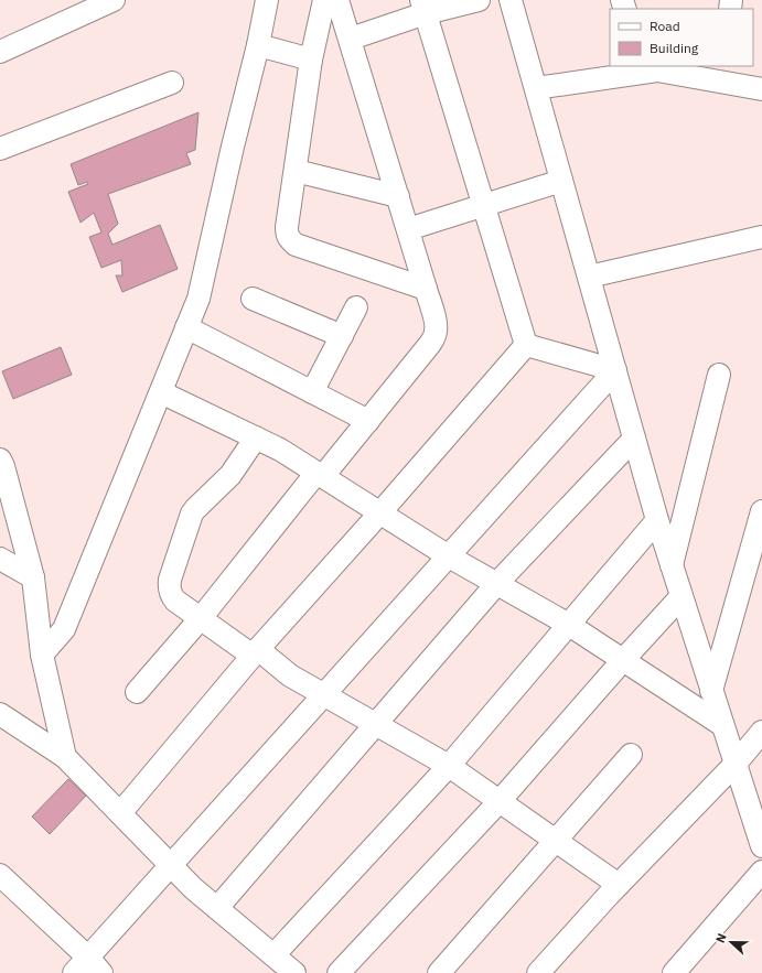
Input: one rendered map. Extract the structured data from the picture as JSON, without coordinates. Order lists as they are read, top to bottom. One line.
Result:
{"legend":["Road","Building"],"north":"left"}
